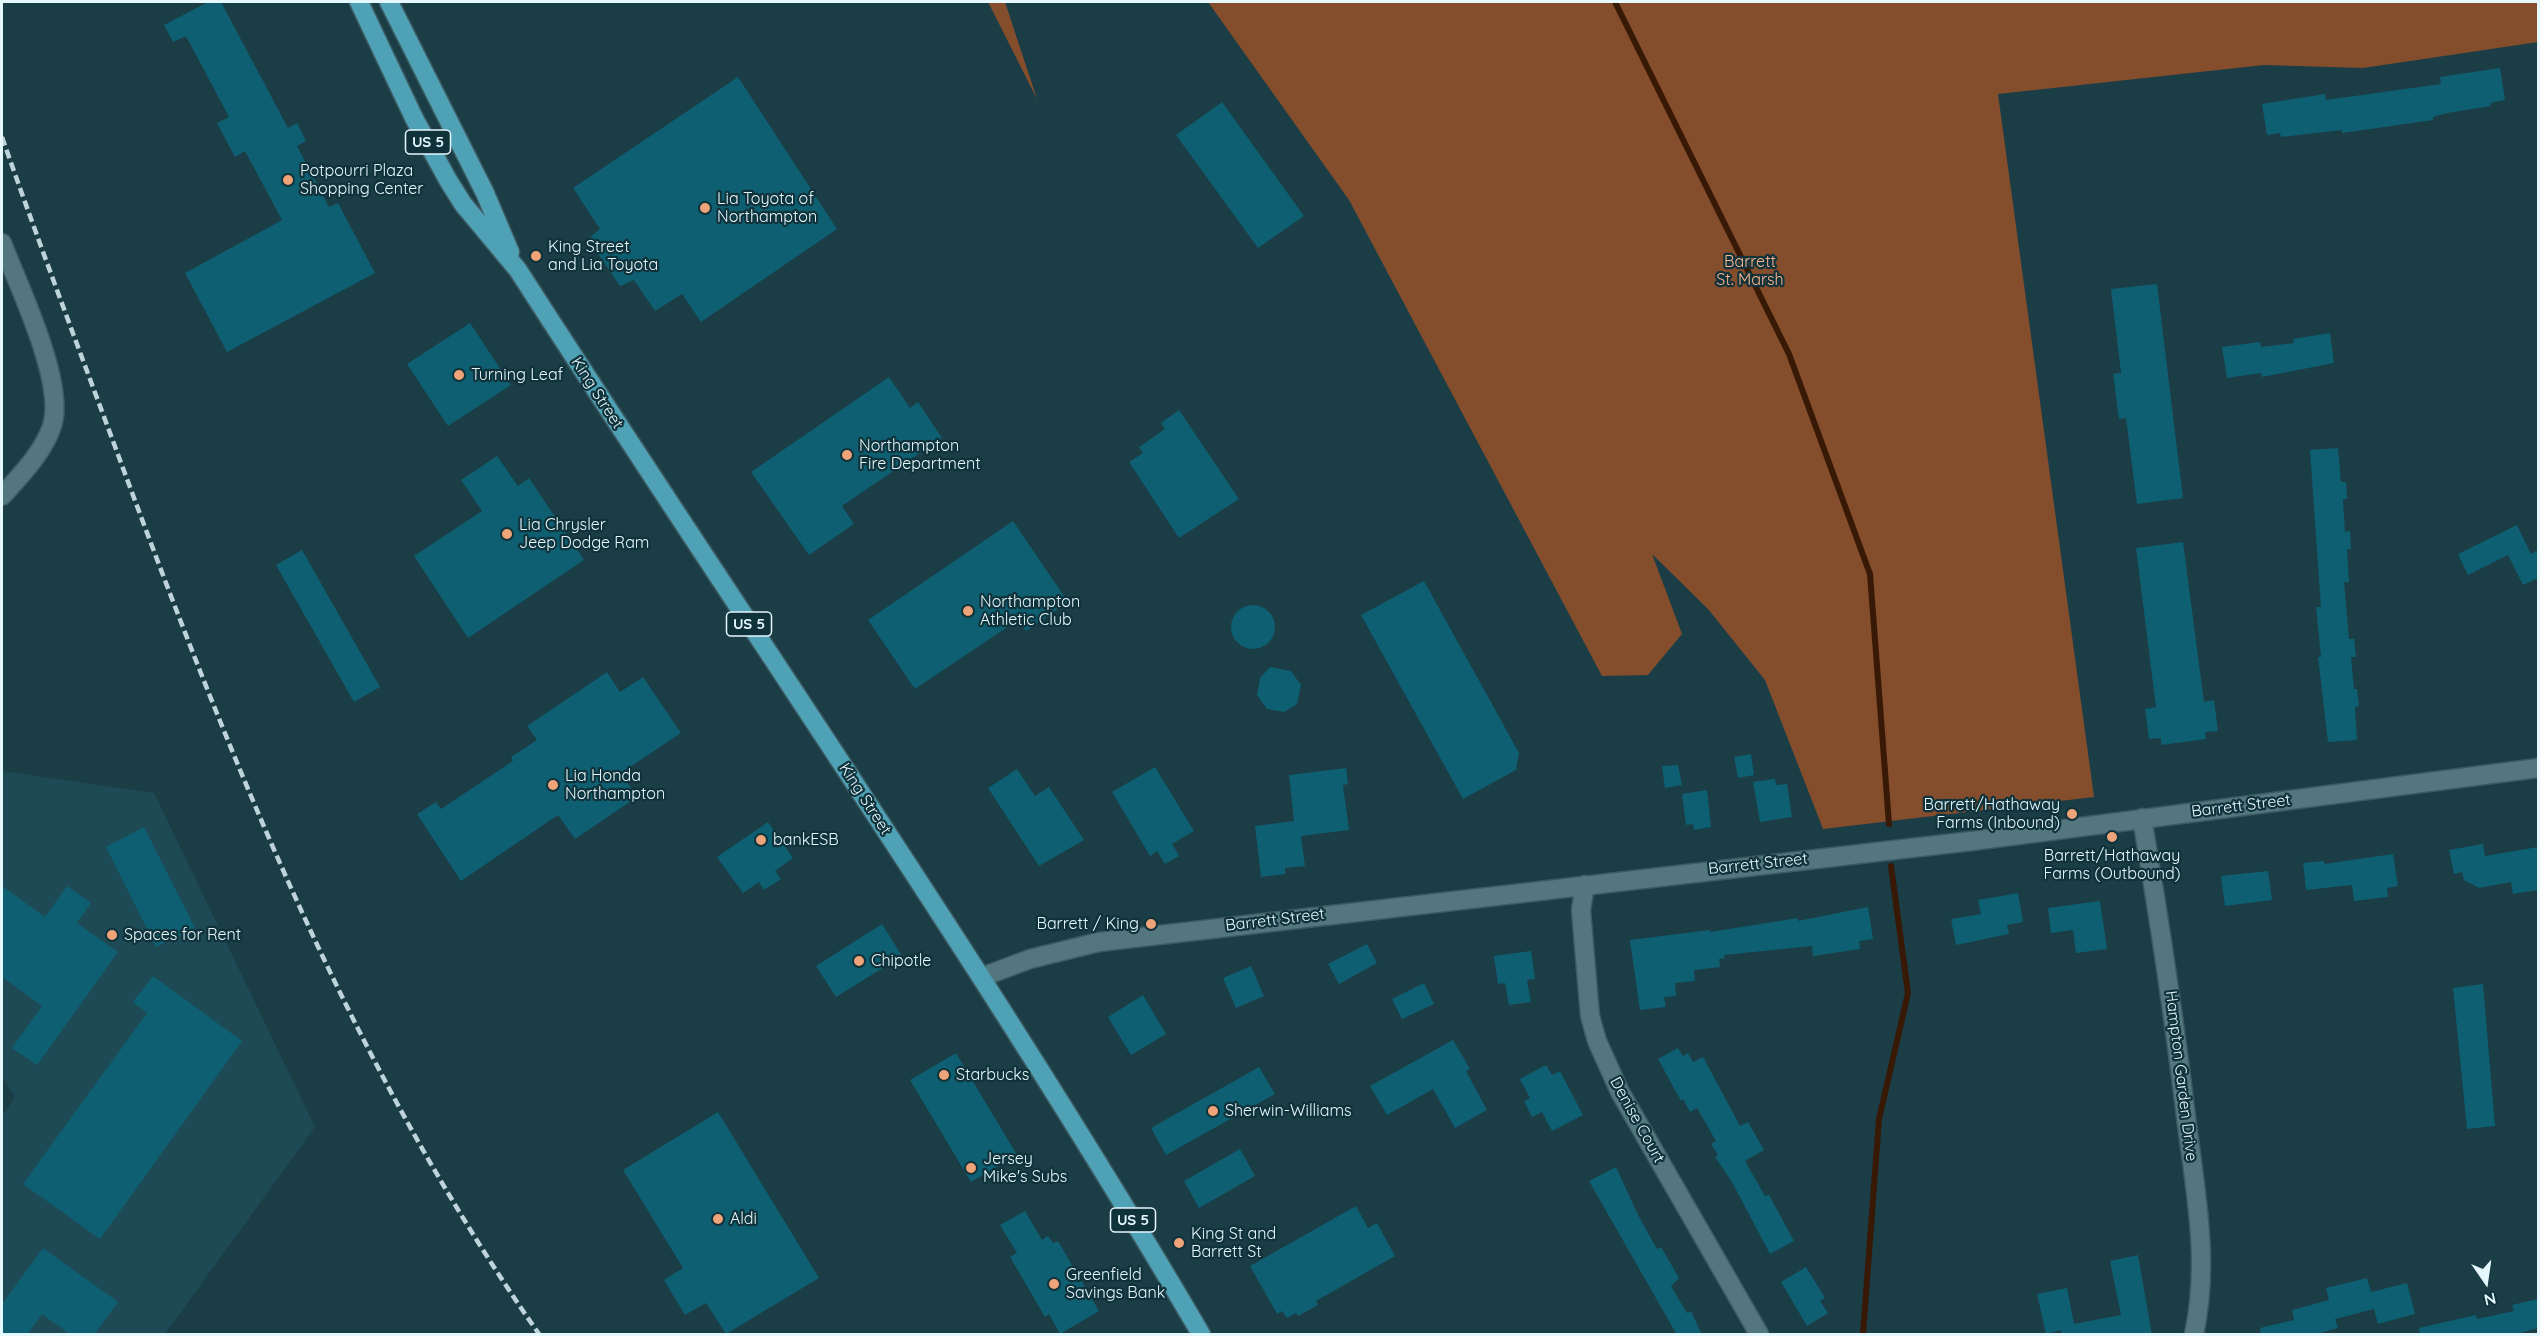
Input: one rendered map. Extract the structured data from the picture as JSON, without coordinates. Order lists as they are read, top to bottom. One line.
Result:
{"streets":{"main road":["US 5","King Street"],"street":["Barrett Street","Hampton Garden Drive","Denise Court"]},"crossings":[["King Street","Barrett Street"],["Barrett Street","Hampton Garden Drive"],["Barrett Street","Denise Court"]],"parks":["Barrett St. Marsh"],"places":["Potpourri Plaza Shopping Center","Lia Toyota of Northampton","King Street and Lia Toyota","Turning Leaf","Northampton Fire Department","Lia Chrysler Jeep Dodge Ram","Northampton Athletic Club","Lia Honda Northampton","Barrett/Hathaway Farms (Inbound)","Barrett/Hathaway Farms (Outbound)","bankESB","Barrett / King","Spaces for Rent","Chipotle","Starbucks","Sherwin-Williams","Jersey Mike's Subs","Aldi","King St and Barrett St","Greenfield Savings Bank"],"north":"bottom"}
